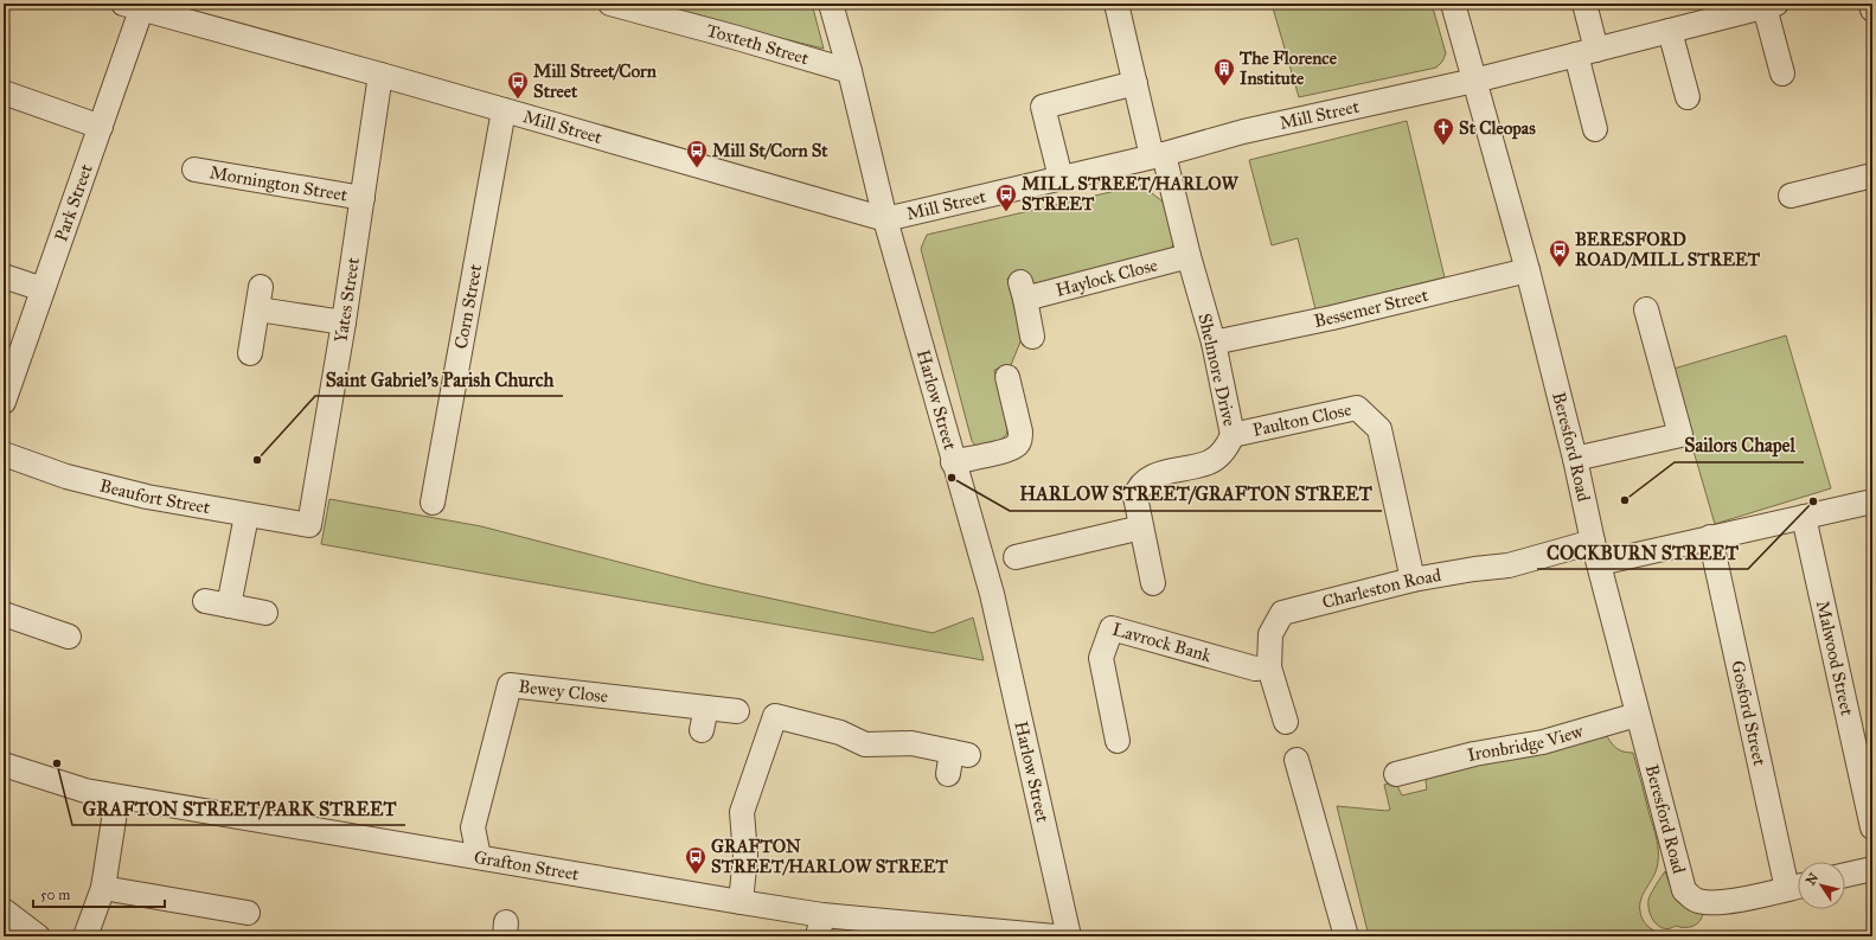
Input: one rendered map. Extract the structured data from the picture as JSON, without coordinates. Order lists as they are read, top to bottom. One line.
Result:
{"streets":{"street":["Toxteth Street","Mill Street","Mornington Street","Park Street","Haylock Close","Yates Street","Corn Street","Bessemer Street","Shelmore Drive","Harlow Street","Paulton Close","Beresford Road","Beaufort Street","Charleston Road","Lavrock Bank","Malwood Street","Bewey Close","Gosford Street","Ironbridge View","Grafton Street"]},"crossings":[["Toxteth Street","Harlow Street"],["Mill Street","Park Street"],["Mill Street","Yates Street"],["Mill Street","Corn Street"],["Mill Street","Shelmore Drive"],["Mill Street","Harlow Street"],["Mill Street","Beresford Road"],["Mornington Street","Yates Street"],["Haylock Close","Shelmore Drive"],["Yates Street","Beaufort Street"],["Bessemer Street","Shelmore Drive"],["Bessemer Street","Beresford Road"],["Shelmore Drive","Paulton Close"],["Paulton Close","Charleston Road"],["Beresford Road","Charleston Road"],["Beresford Road","Gosford Street"],["Beresford Road","Ironbridge View"],["Charleston Road","Lavrock Bank"],["Charleston Road","Malwood Street"],["Charleston Road","Gosford Street"],["Bewey Close","Grafton Street"]],"places":{"building":["The Florence Institute"],"bus stop":["Mill Street/Corn Street","Mill St/Corn St","MILL STREET/HARLOW STREET","BERESFORD ROAD/MILL STREET","GRAFTON STREET/HARLOW STREET"],"church":["St Cleopas"],"other":["Saint Gabriel's Parish Church","HARLOW STREET/GRAFTON STREET","Sailors Chapel","COCKBURN STREET","GRAFTON STREET/PARK STREET"]},"scale_bar":"50 m","north":"top left"}
